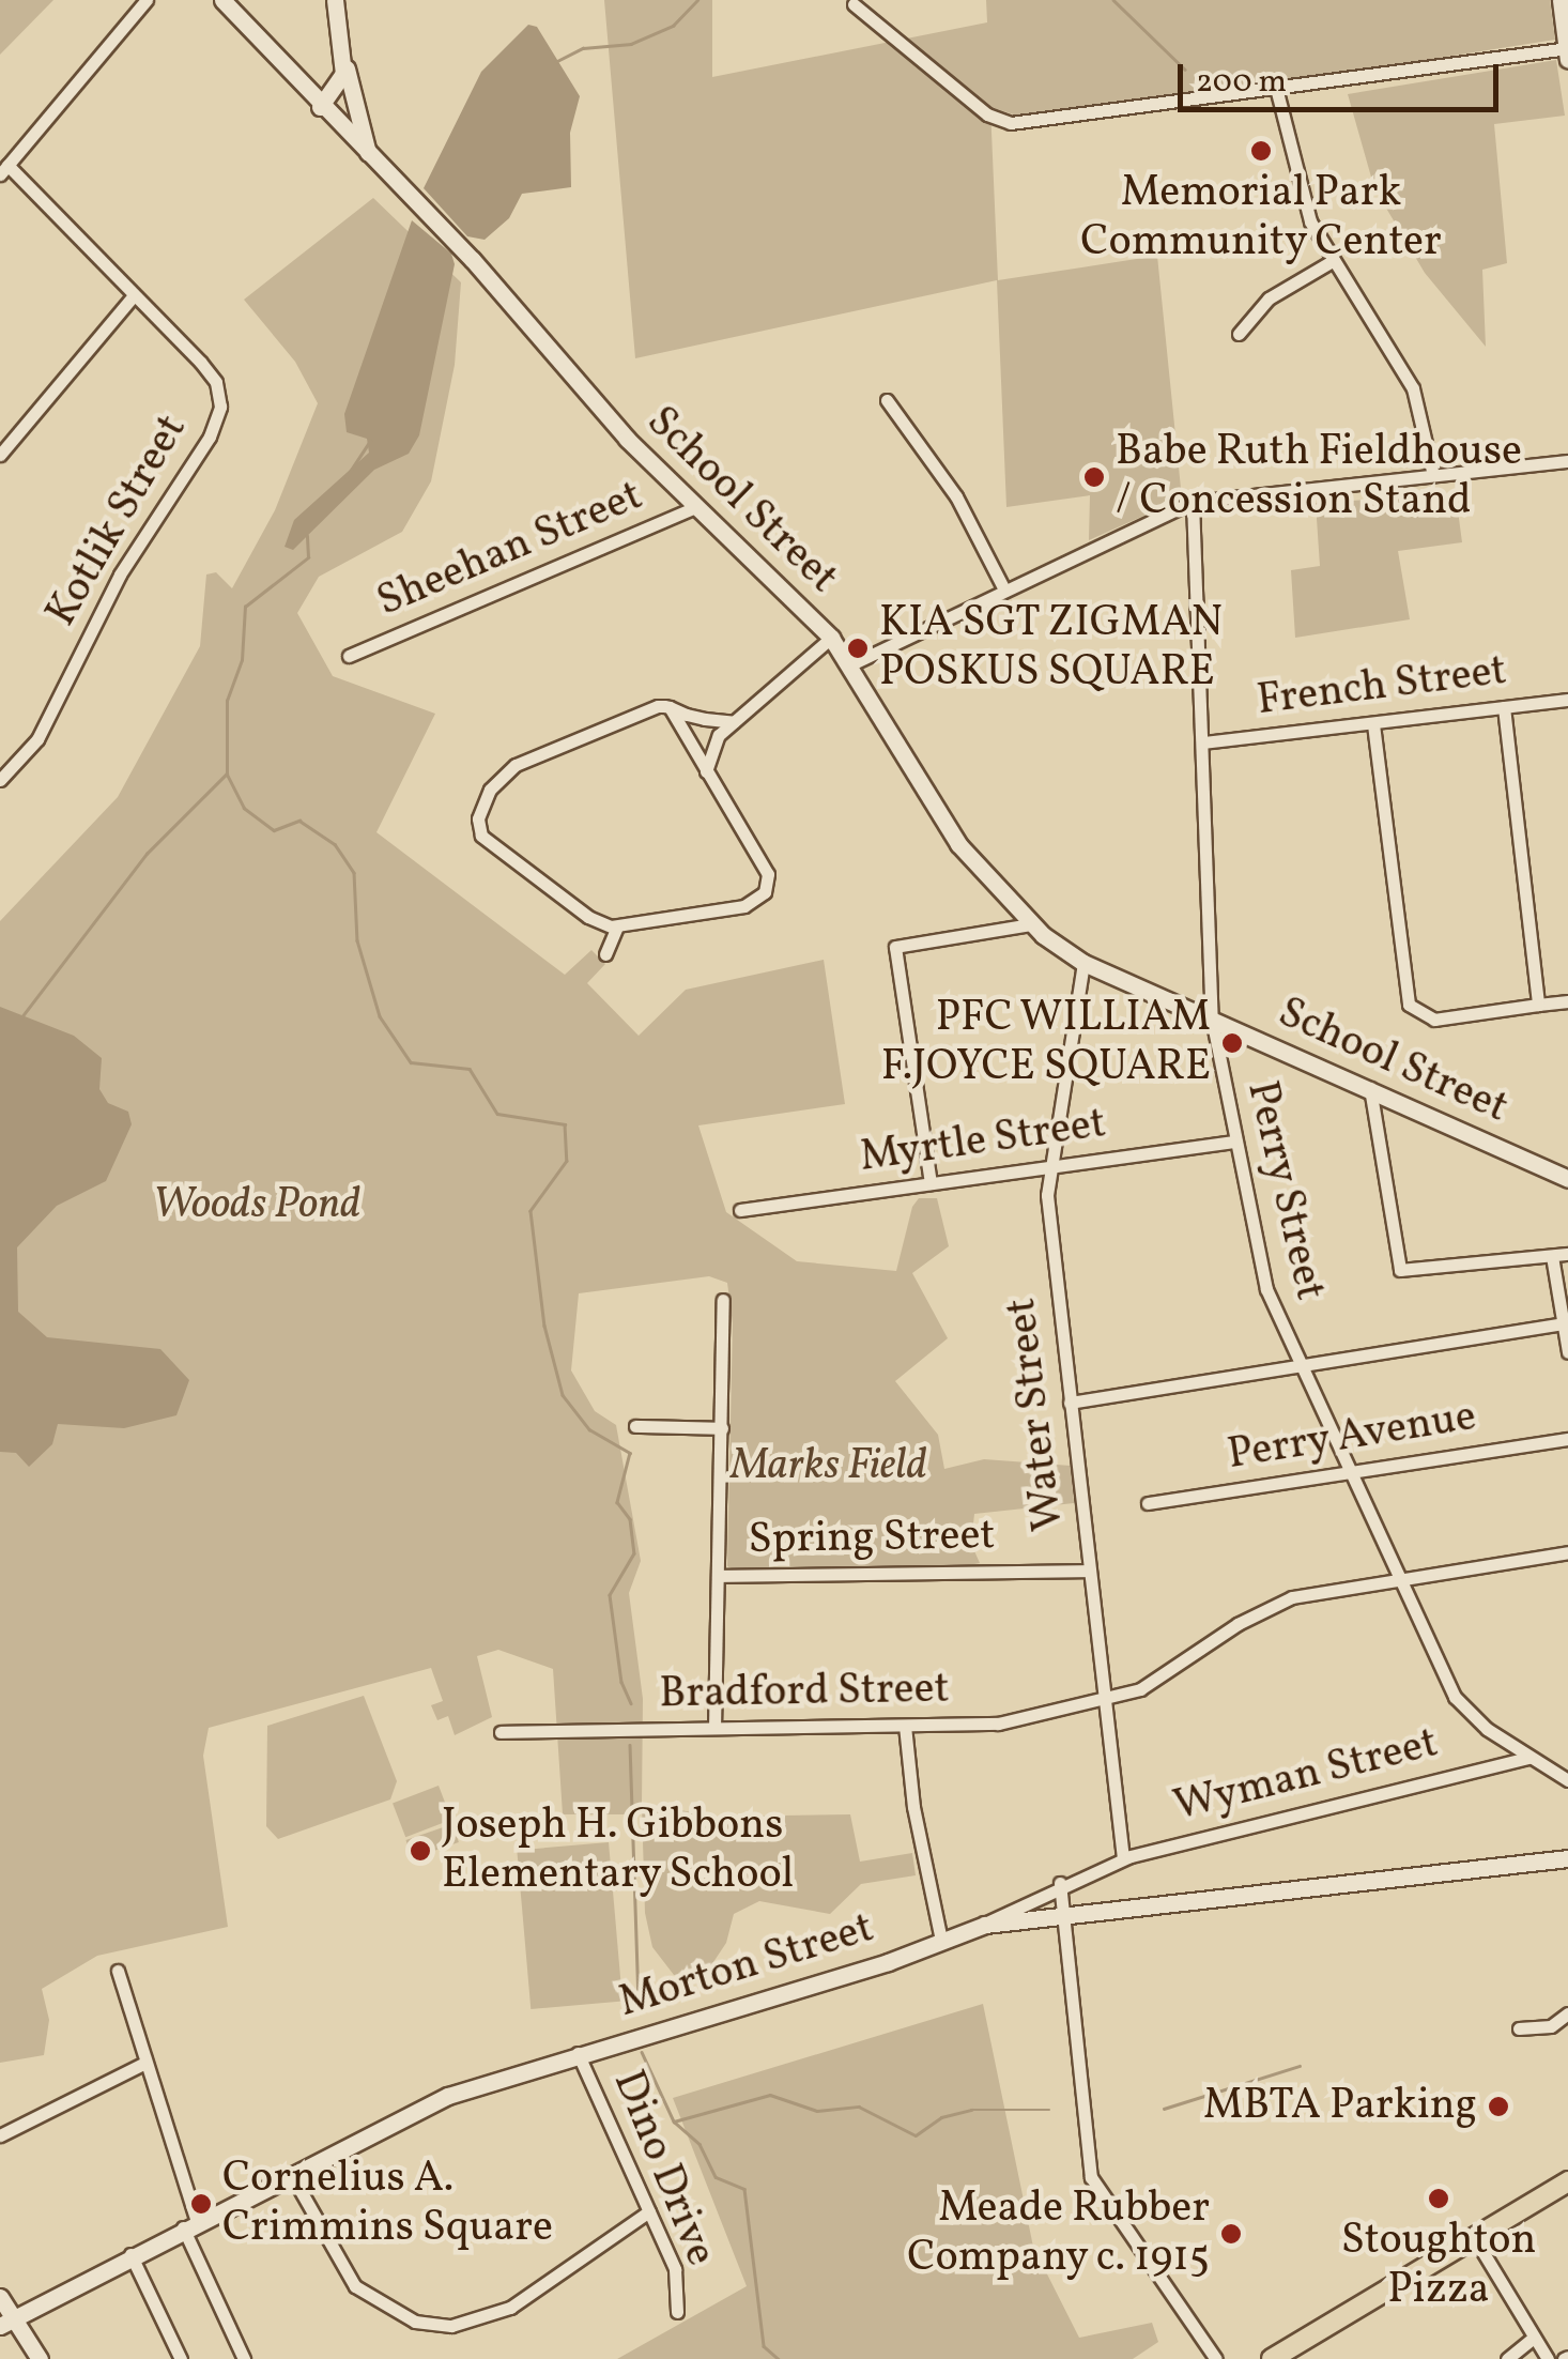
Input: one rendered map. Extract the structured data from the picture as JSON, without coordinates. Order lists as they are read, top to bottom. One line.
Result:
{"streets":{"street":["School Street","Kotlik Street","Sheehan Street","French Street","Myrtle Street","Perry Street","Water Street","Perry Avenue","Spring Street","Bradford Street","Wyman Street","Morton Street","Dino Drive"]},"crossings":[["School Street","Sheehan Street"],["School Street","Perry Street"],["School Street","Water Street"],["French Street","Perry Street"],["Myrtle Street","Perry Street"],["Myrtle Street","Water Street"],["Perry Street","Perry Avenue"],["Perry Street","Bradford Street"],["Perry Street","Wyman Street"],["Water Street","Spring Street"],["Water Street","Bradford Street"],["Water Street","Wyman Street"],["Wyman Street","Morton Street"],["Morton Street","Dino Drive"]],"parks":["Woods Pond","Marks Field"],"places":["Memorial Park Community Center","Babe Ruth Fieldhouse / Concession Stand","KIA SGT ZIGMAN POSKUS SQUARE","PFC WILLIAM F.JOYCE SQUARE","Joseph H. Gibbons Elementary School","MBTA Parking","Stoughton Pizza","Cornelius A. Crimmins Square","Meade Rubber Company c. 1915"],"scale_bar":"200 m"}
